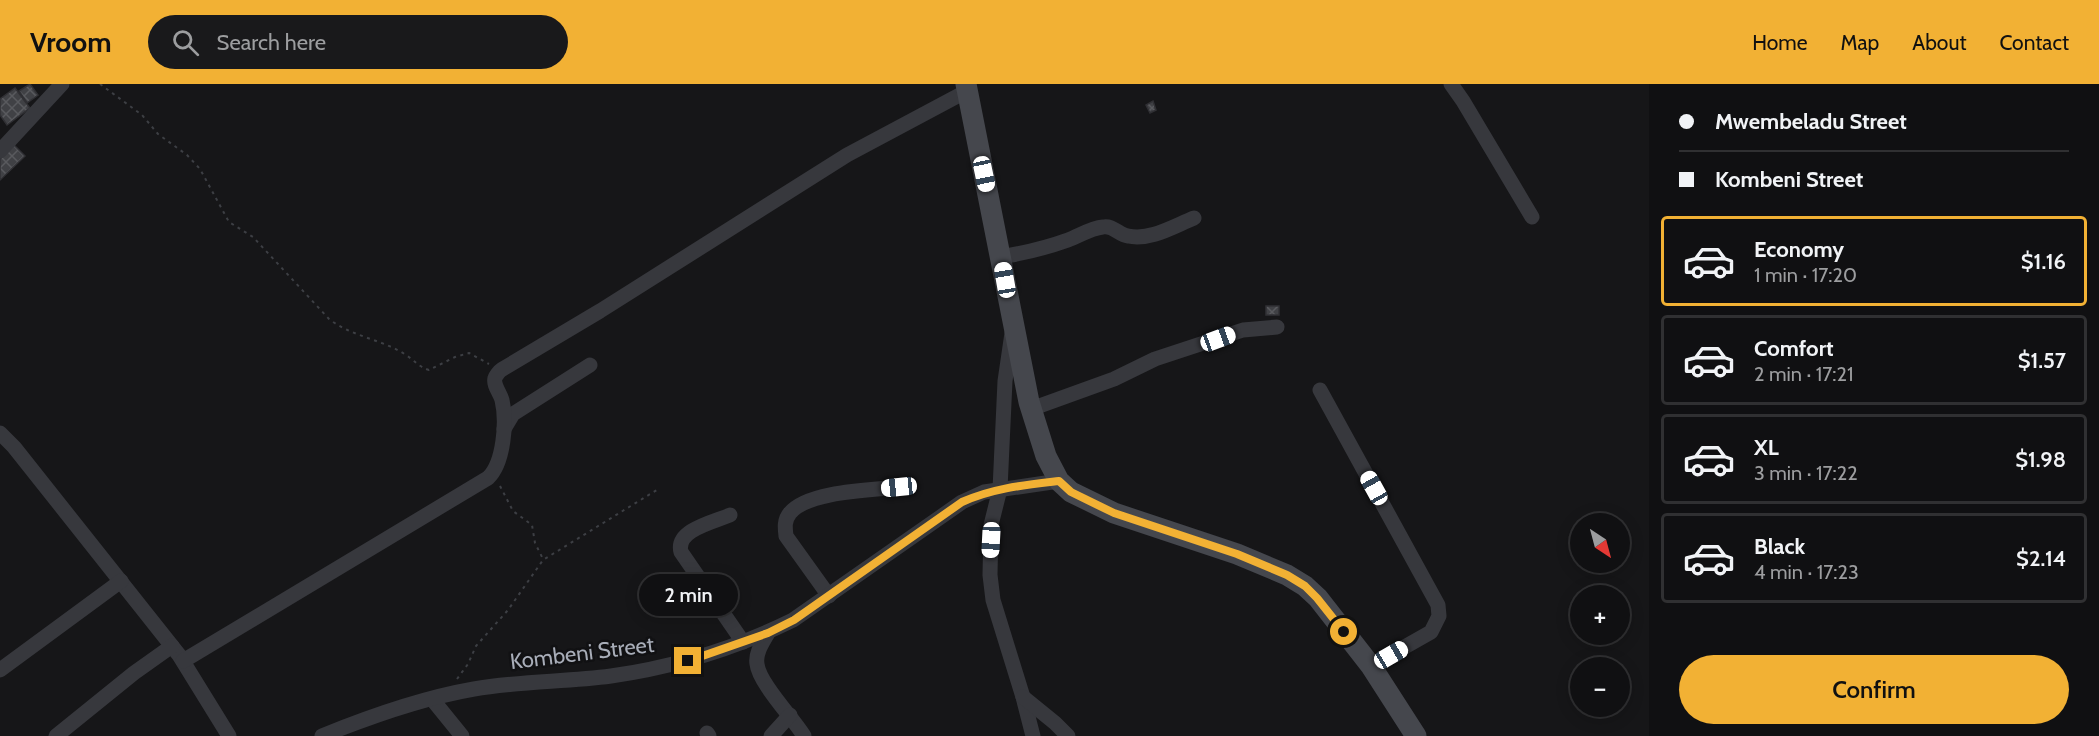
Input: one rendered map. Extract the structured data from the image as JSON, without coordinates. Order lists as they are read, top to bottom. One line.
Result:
{"streets":{"street":["Kombeni Street"]},"north":"bottom right","page":{"header":"Vroom","search":"Search here","nav":["Home","Map","About","Contact"],"banner":["Mwembeladu Street","Kombeni Street"],"list":[{"name":"Economy","note":"1 min · 17:20","value":"$1.16"},{"name":"Comfort","note":"2 min · 17:21","value":"$1.57"},{"name":"XL","note":"3 min · 17:22","value":"$1.98"},{"name":"Black","note":"4 min · 17:23","value":"$2.14"}],"map_buttons":["+","−"],"bubble":"2 min","buttons":"Confirm"}}
